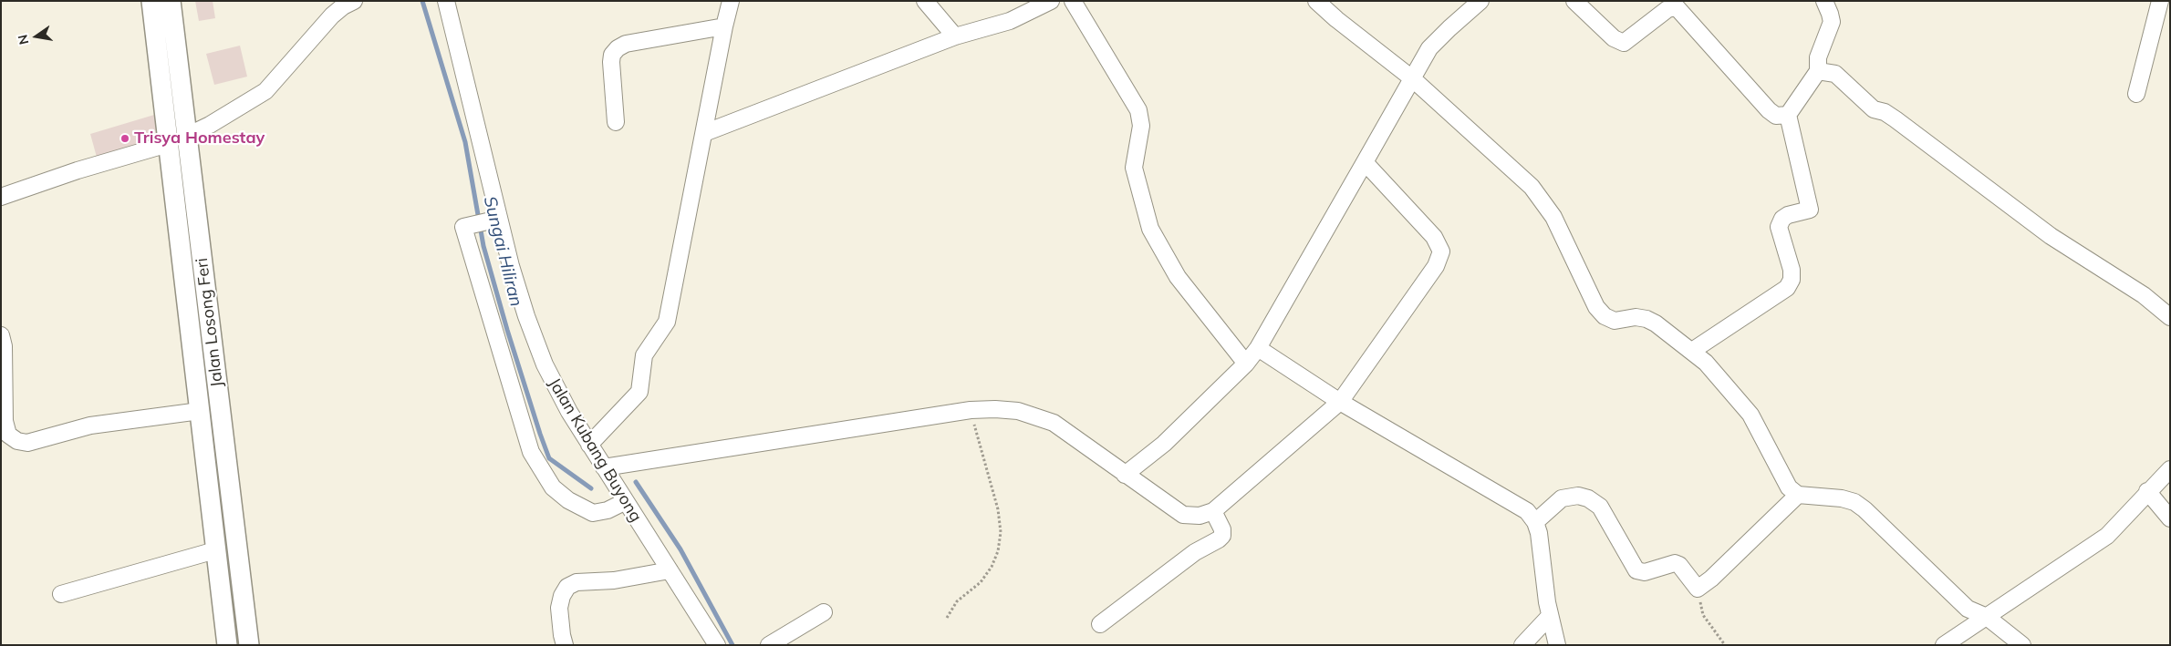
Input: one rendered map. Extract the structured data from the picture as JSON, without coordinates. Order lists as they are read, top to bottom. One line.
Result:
{"streets":{"main road":["Jalan Losong Feri"],"street":["Jalan Kubang Buyong"]},"water":["Sungai Hiliran"],"places":["Trisya Homestay"],"north":"left"}
